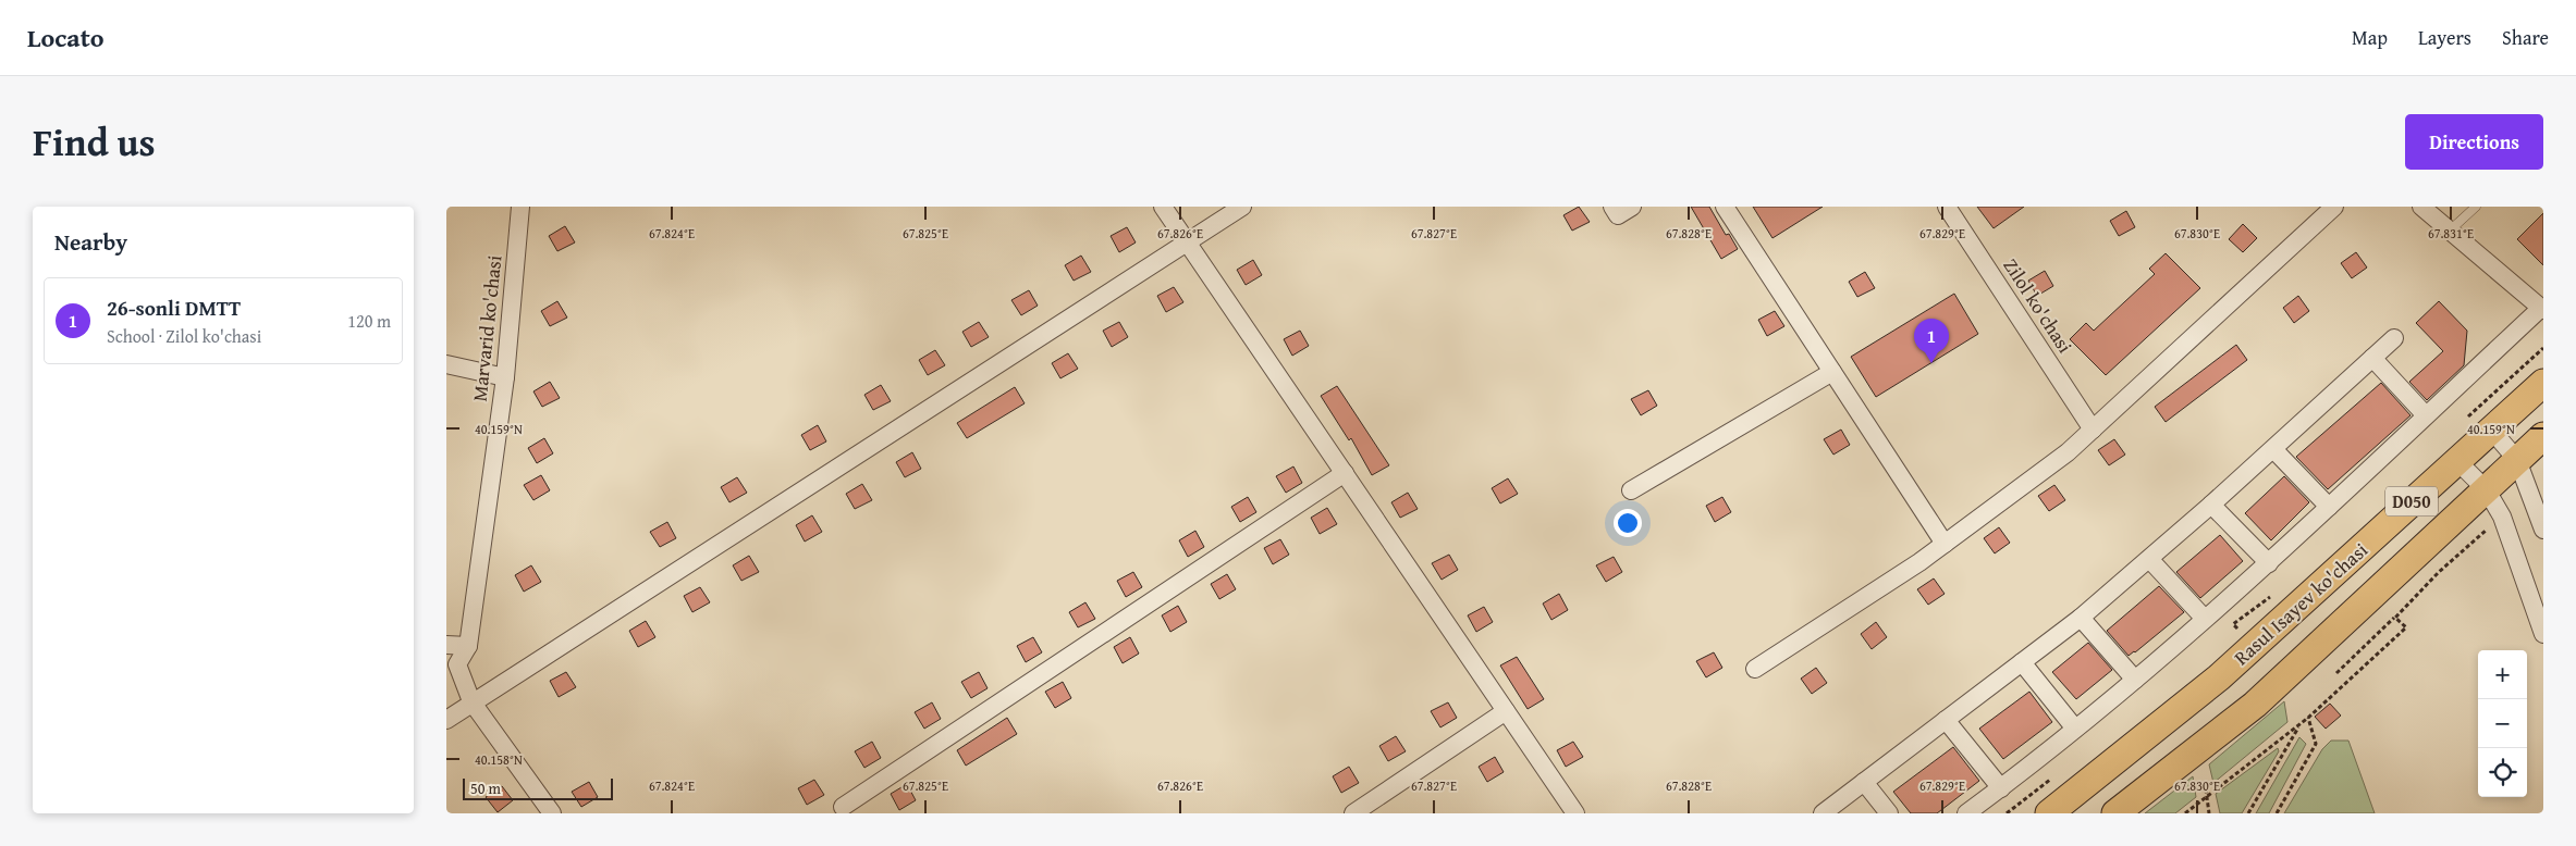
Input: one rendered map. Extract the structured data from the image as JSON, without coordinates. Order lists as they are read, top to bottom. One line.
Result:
{"streets":{"main road":["D050","Rasul Isayev ko'chasi"],"street":["Zilol ko'chasi","Marvarid ko'chasi"]},"scale_bar":"50 m","page":{"header":"Locato","nav":["Map","Layers","Share"],"title":"Find us","buttons":"Directions","heading":"Nearby","list":[{"mark":"1","name":"26-sonli DMTT","note":"School · Zilol ko'chasi","value":"120 m"}],"pins":"1","map_buttons":["+","−"],"scale":"50 m"},"coordinates":["67.824°E","67.825°E","67.826°E","67.827°E","67.828°E","67.829°E","67.830°E","67.831°E","40.159°N","40.158°N"]}
